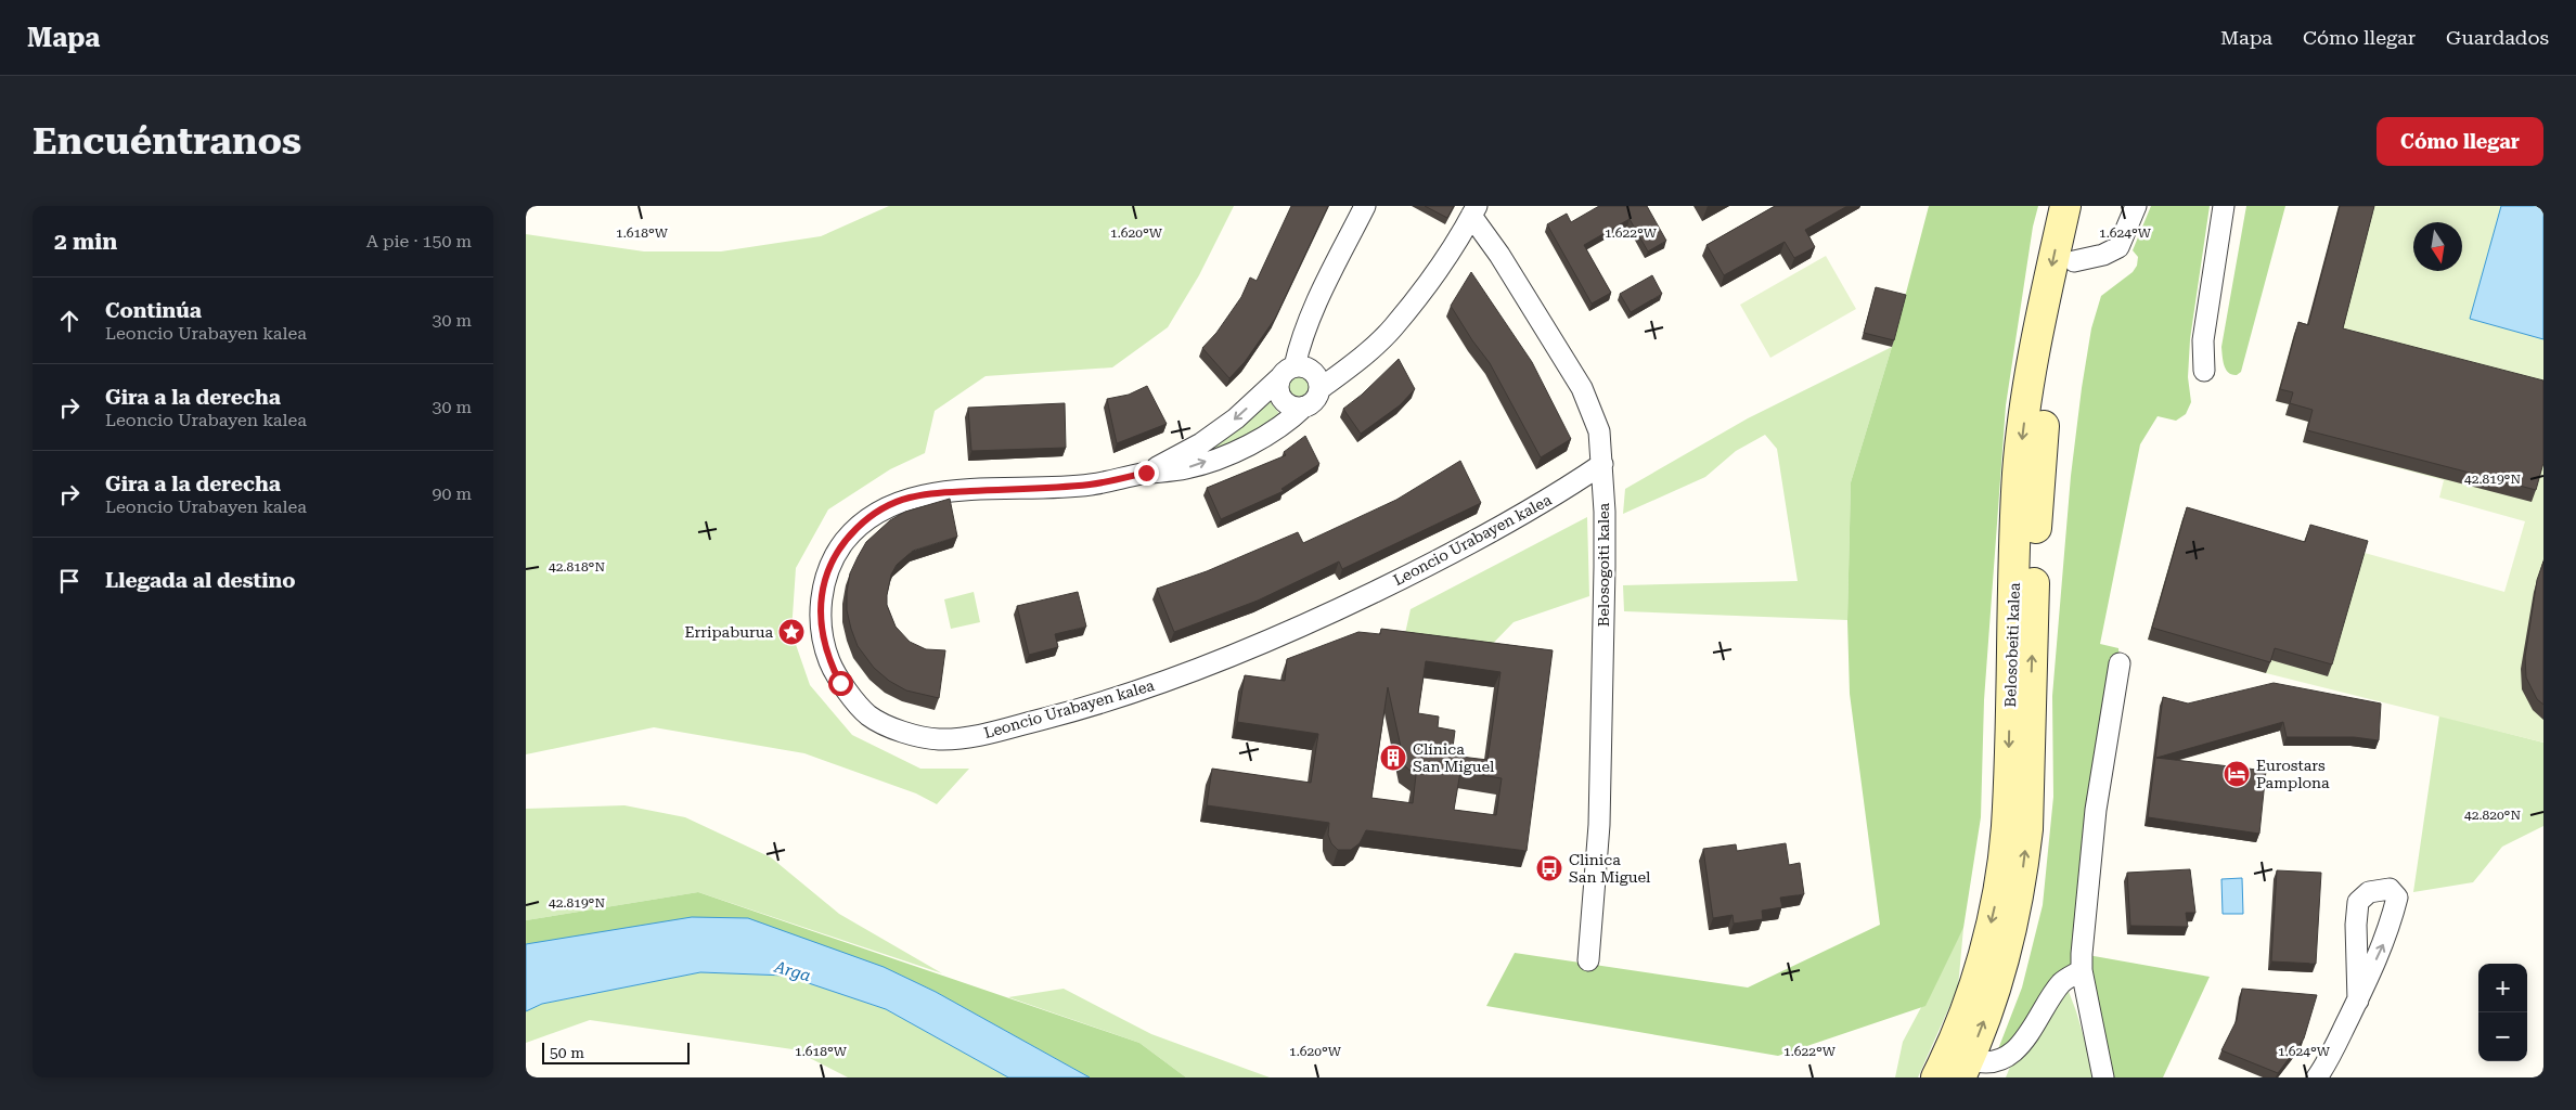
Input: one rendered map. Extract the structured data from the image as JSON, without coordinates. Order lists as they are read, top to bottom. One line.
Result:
{"streets":{"main road":["Belosobeiti kalea"],"street":["Leoncio Urabayen kalea","Belosogoiti kalea"]},"crossings":[["Leoncio Urabayen kalea","Belosogoiti kalea"]],"water":["Arga"],"places":{"place":["Erripaburua"],"building":["Clínica San Miguel"],"hotel":["Eurostars Pamplona"],"bus stop":["Clinica San Miguel"]},"scale_bar":"50 m","north":"bottom","page":{"header":"Mapa","nav":["Mapa","Cómo llegar","Guardados"],"buttons":"Cómo llegar","title":"Encuéntranos","heading":["2 min","A pie · 150 m"],"list":[["Continúa","Leoncio Urabayen kalea","30 m"],["Gira a la derecha","Leoncio Urabayen kalea","30 m"],["Gira a la derecha","Leoncio Urabayen kalea","90 m"],"Llegada al destino"],"map_buttons":["+","−"],"scale":"50 m"},"coordinates":["1.618°W","1.620°W","1.622°W","1.624°W","42.819°N","42.818°N","42.820°N"]}
